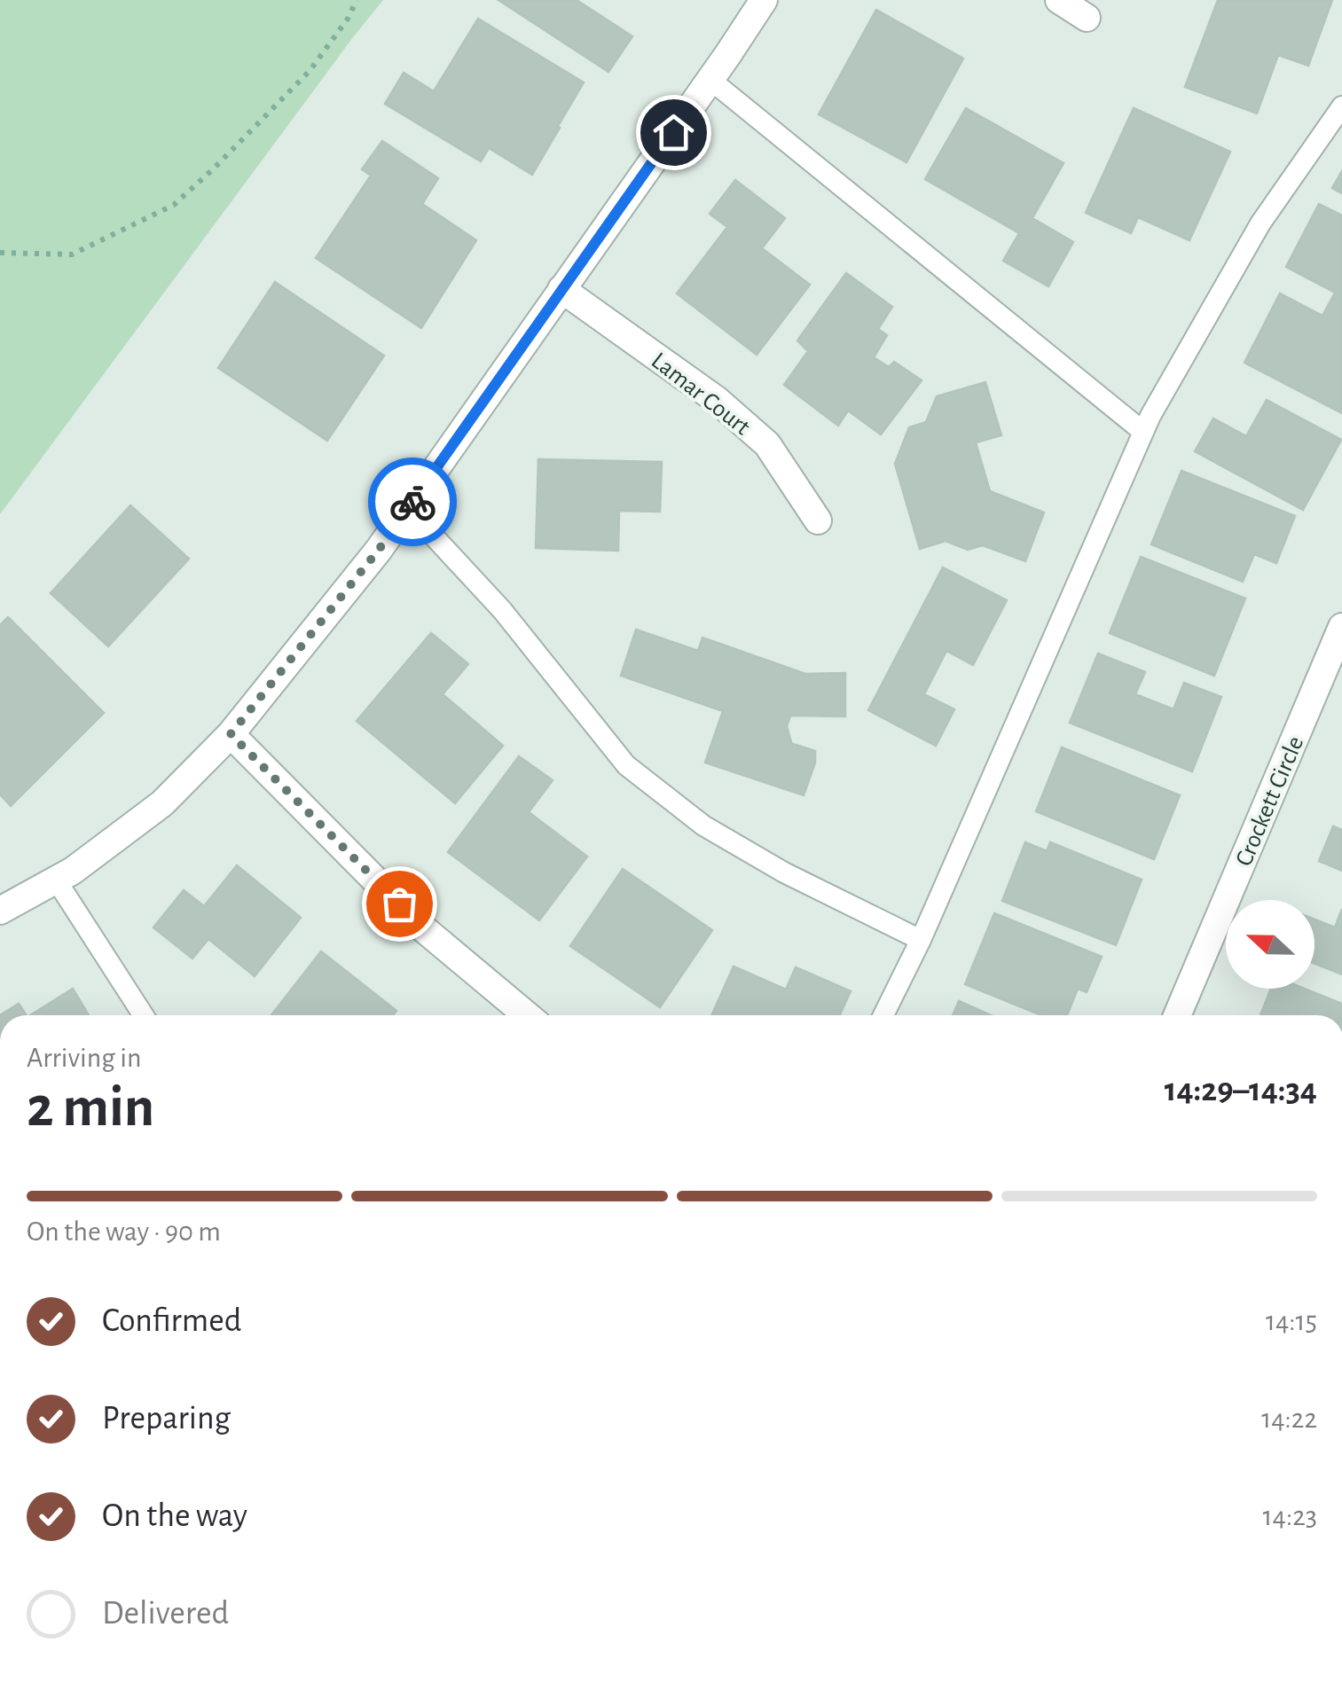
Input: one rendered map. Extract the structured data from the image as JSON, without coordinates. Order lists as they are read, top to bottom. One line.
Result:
{"streets":{"street":["Lamar Court","Crockett Circle"]},"north":"left","page":{"heading":["2 min","Arriving in","14:29–14:34"],"bar":"On the way · 90 m","list":[["Confirmed","14:15"],["Preparing","14:22"],["On the way","14:23"],"Delivered"]}}
